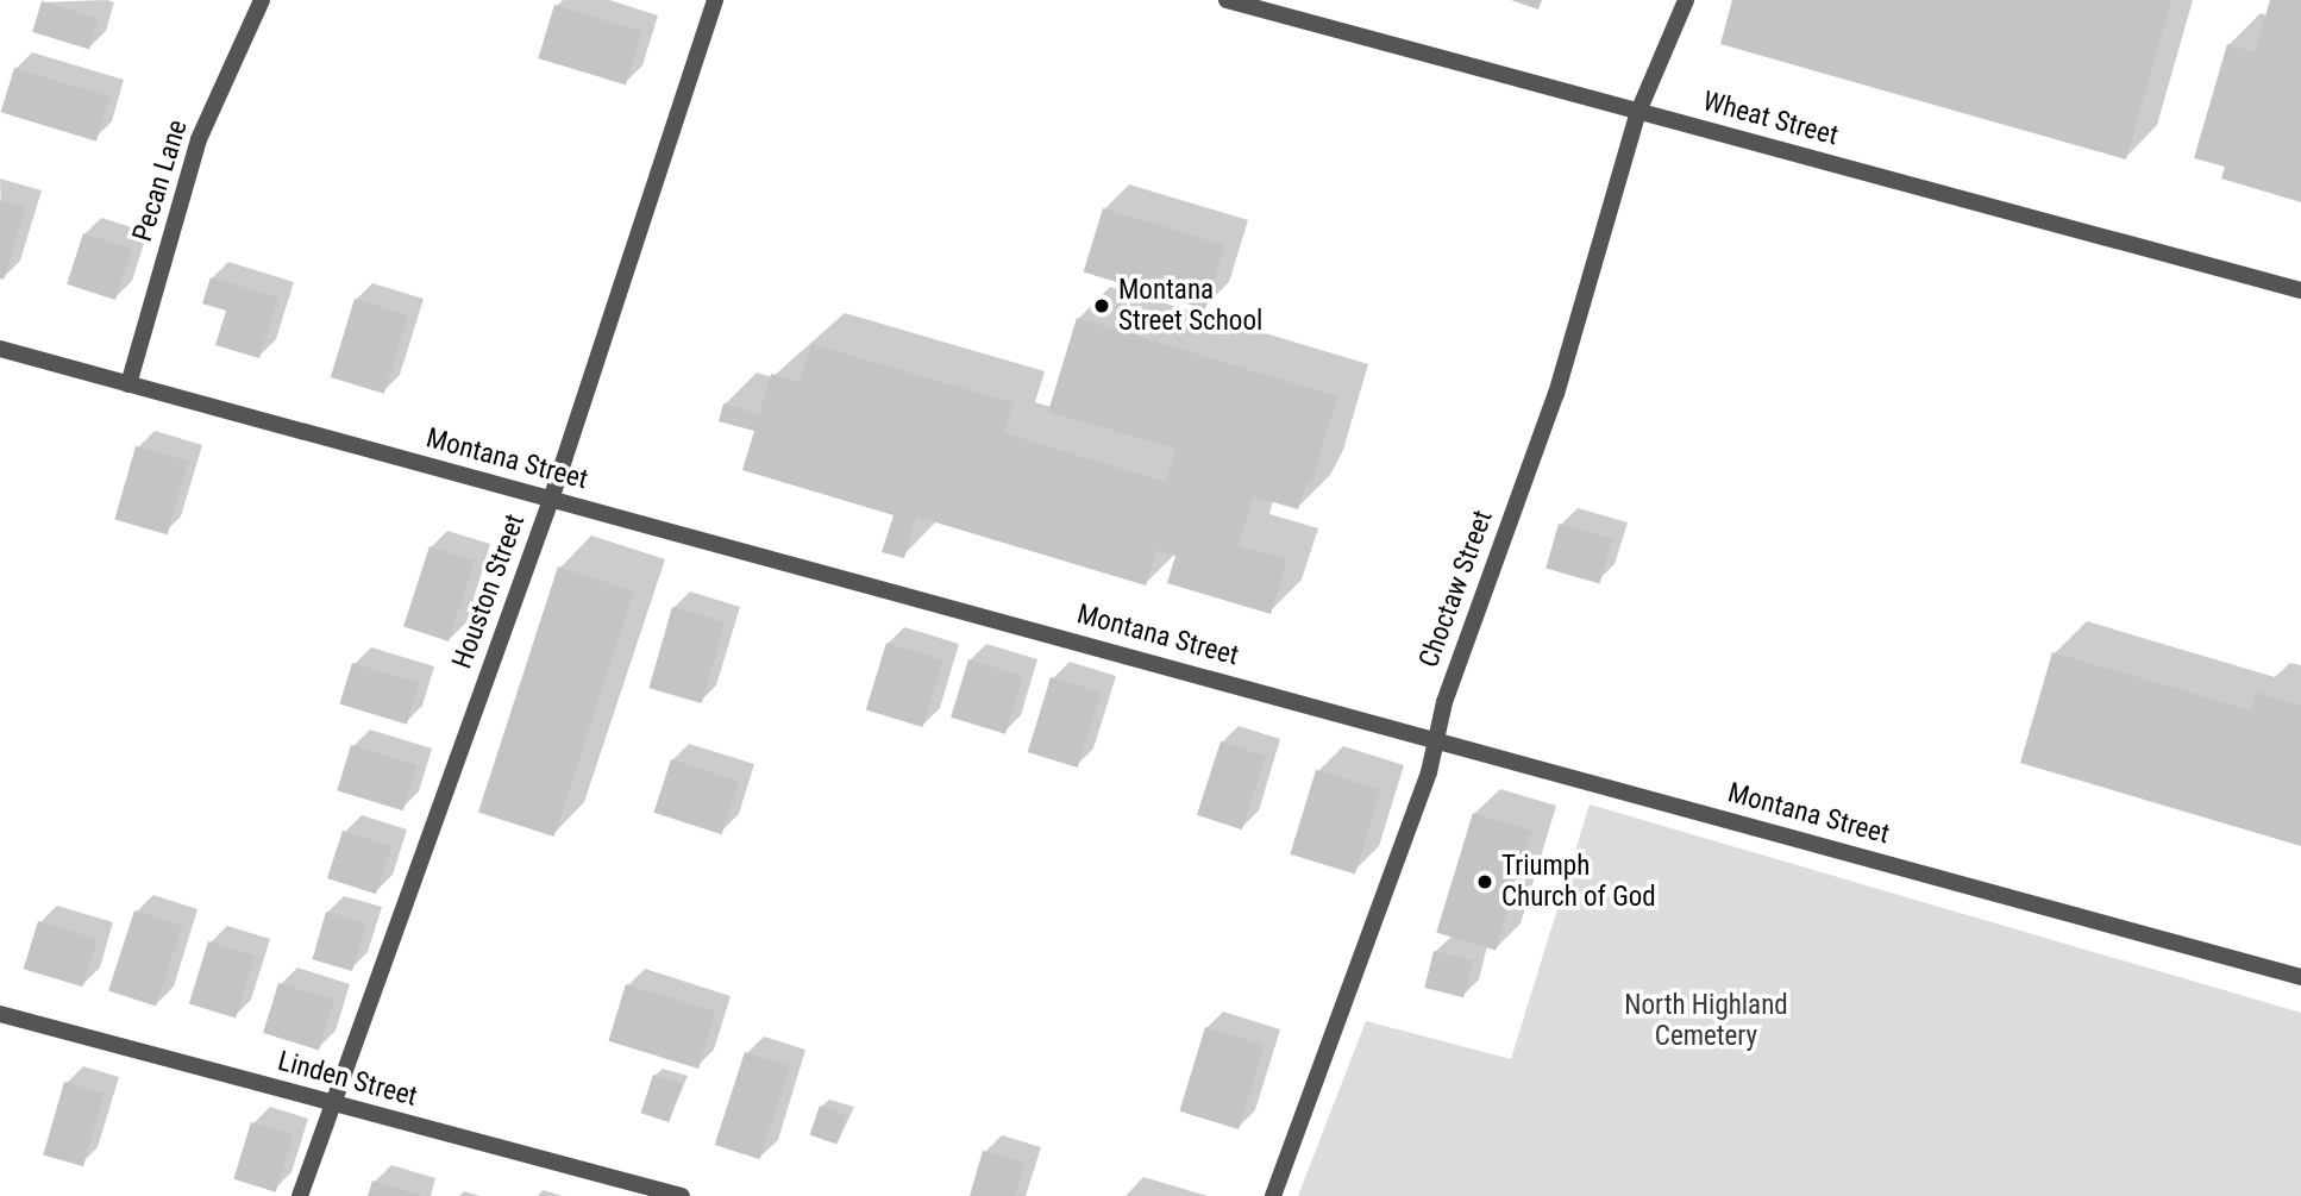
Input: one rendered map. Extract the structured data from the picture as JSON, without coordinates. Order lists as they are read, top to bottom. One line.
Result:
{"streets":{"street":["Wheat Street","Pecan Lane","Montana Street","Choctaw Street","Houston Street","Linden Street"]},"crossings":[["Wheat Street","Choctaw Street"],["Pecan Lane","Montana Street"],["Montana Street","Choctaw Street"],["Montana Street","Houston Street"],["Houston Street","Linden Street"]],"parks":["North Highland Cemetery"],"places":["Montana Street School","Triumph Church of God"]}
